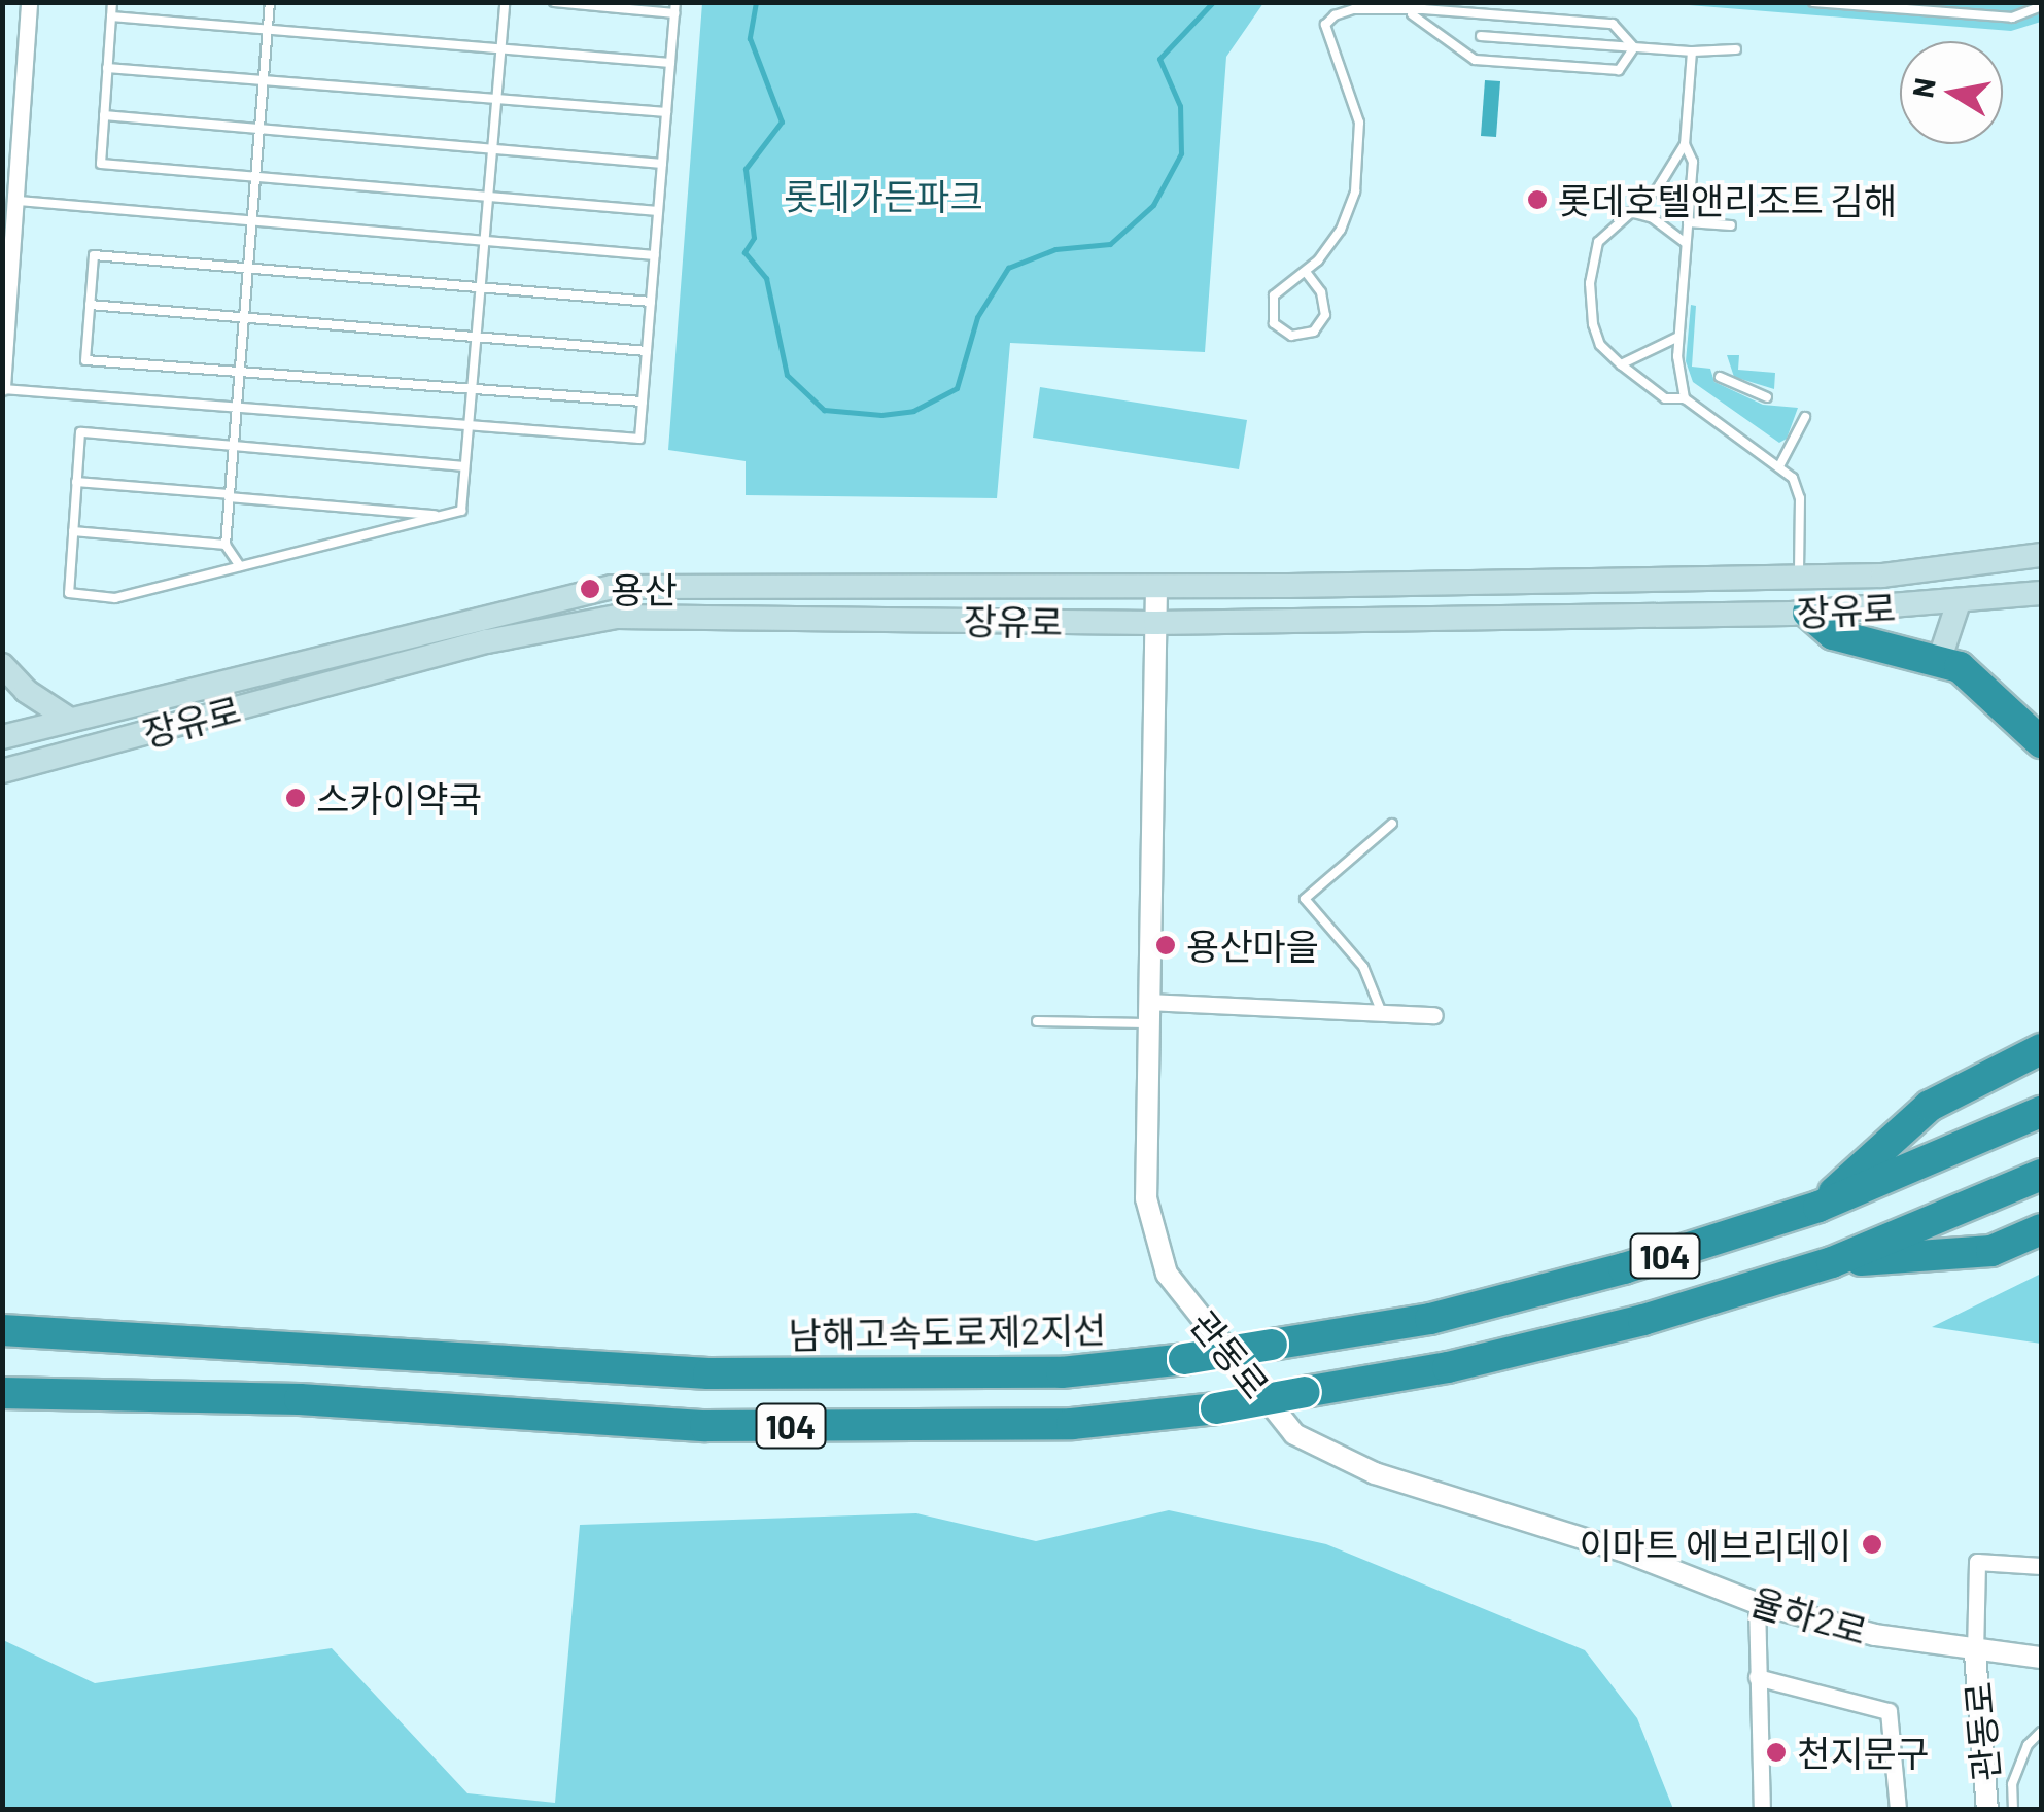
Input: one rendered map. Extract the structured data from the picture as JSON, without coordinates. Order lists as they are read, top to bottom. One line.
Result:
{"streets":{"highway":["104","남해고속도로제2지선"],"main road":["장유로"],"street":["관동로","율하2로"]},"crossings":[["관동로","율하2로"]],"parks":["롯데가든파크"],"places":["롯데호텔앤리조트 김해","용산","스카이약국","용산마을","이마트 에브리데이","천지문구"],"north":"left"}
